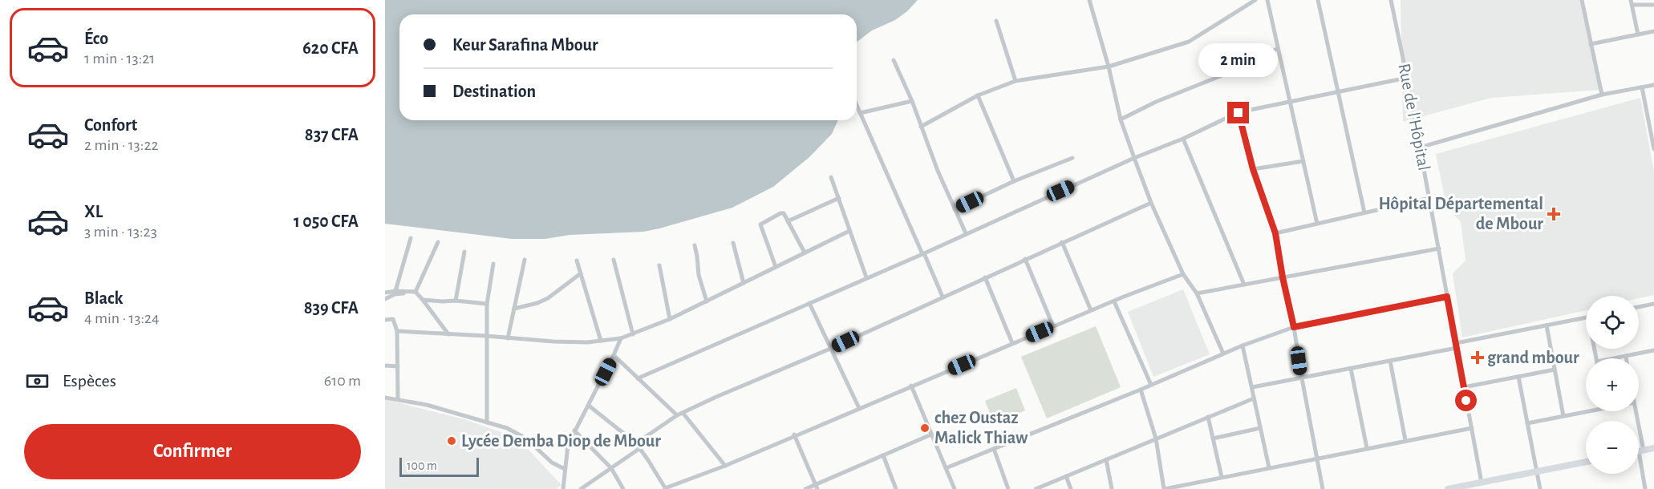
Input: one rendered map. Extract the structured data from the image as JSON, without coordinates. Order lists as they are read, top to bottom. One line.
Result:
{"streets":{"street":["Rue de l'Hôpital"]},"places":{"health":["Hôpital Départemental de Mbour","grand mbour"],"other":["chez Oustaz Malick Thiaw","Lycée Demba Diop de Mbour"]},"scale_bar":"100 m","page":{"list":[{"name":"Éco","note":"1 min · 13:21","value":"620 CFA"},{"name":"Confort","note":"2 min · 13:22","value":"837 CFA"},{"name":"XL","note":"3 min · 13:23","value":"1 050 CFA"},{"name":"Black","note":"4 min · 13:24","value":"839 CFA"}],"banner":["Keur Sarafina Mbour","Destination"],"bubble":"2 min","map_buttons":["+","−"],"pay":["Espèces","610 m"],"buttons":"Confirmer","scale":"100 m"}}
